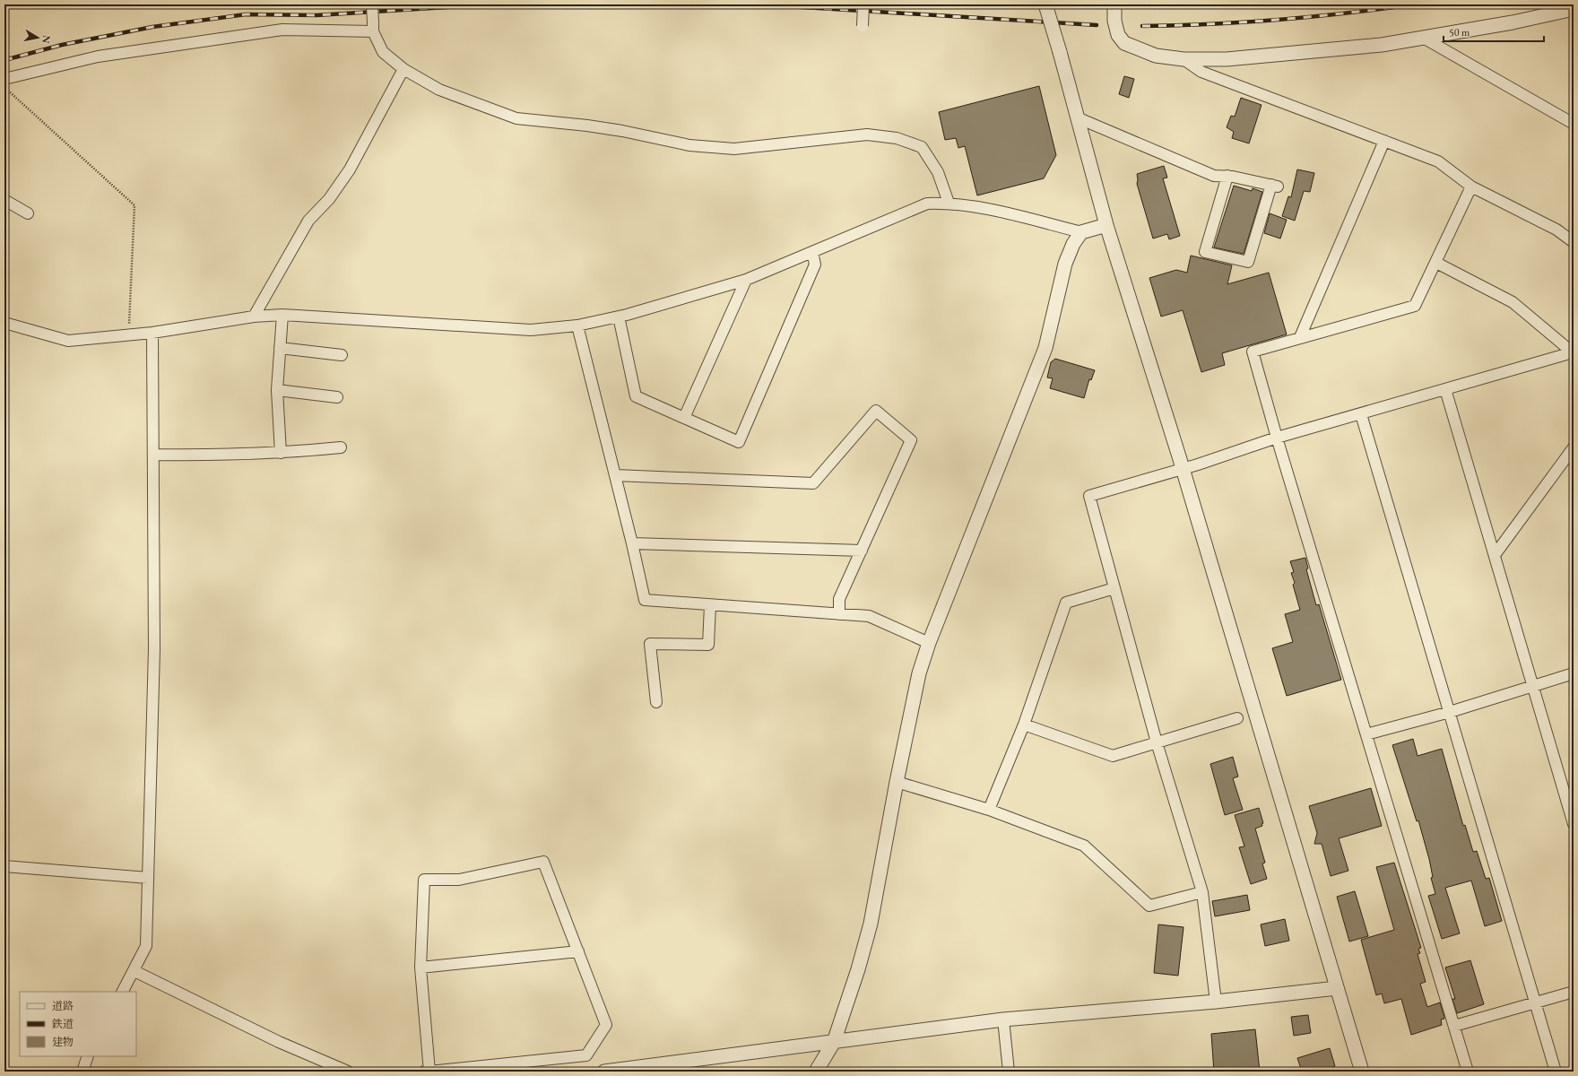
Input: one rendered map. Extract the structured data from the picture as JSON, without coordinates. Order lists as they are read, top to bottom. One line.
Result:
{"legend":["道路","鉄道","建物"],"scale_bar":"50 m","north":"right"}
